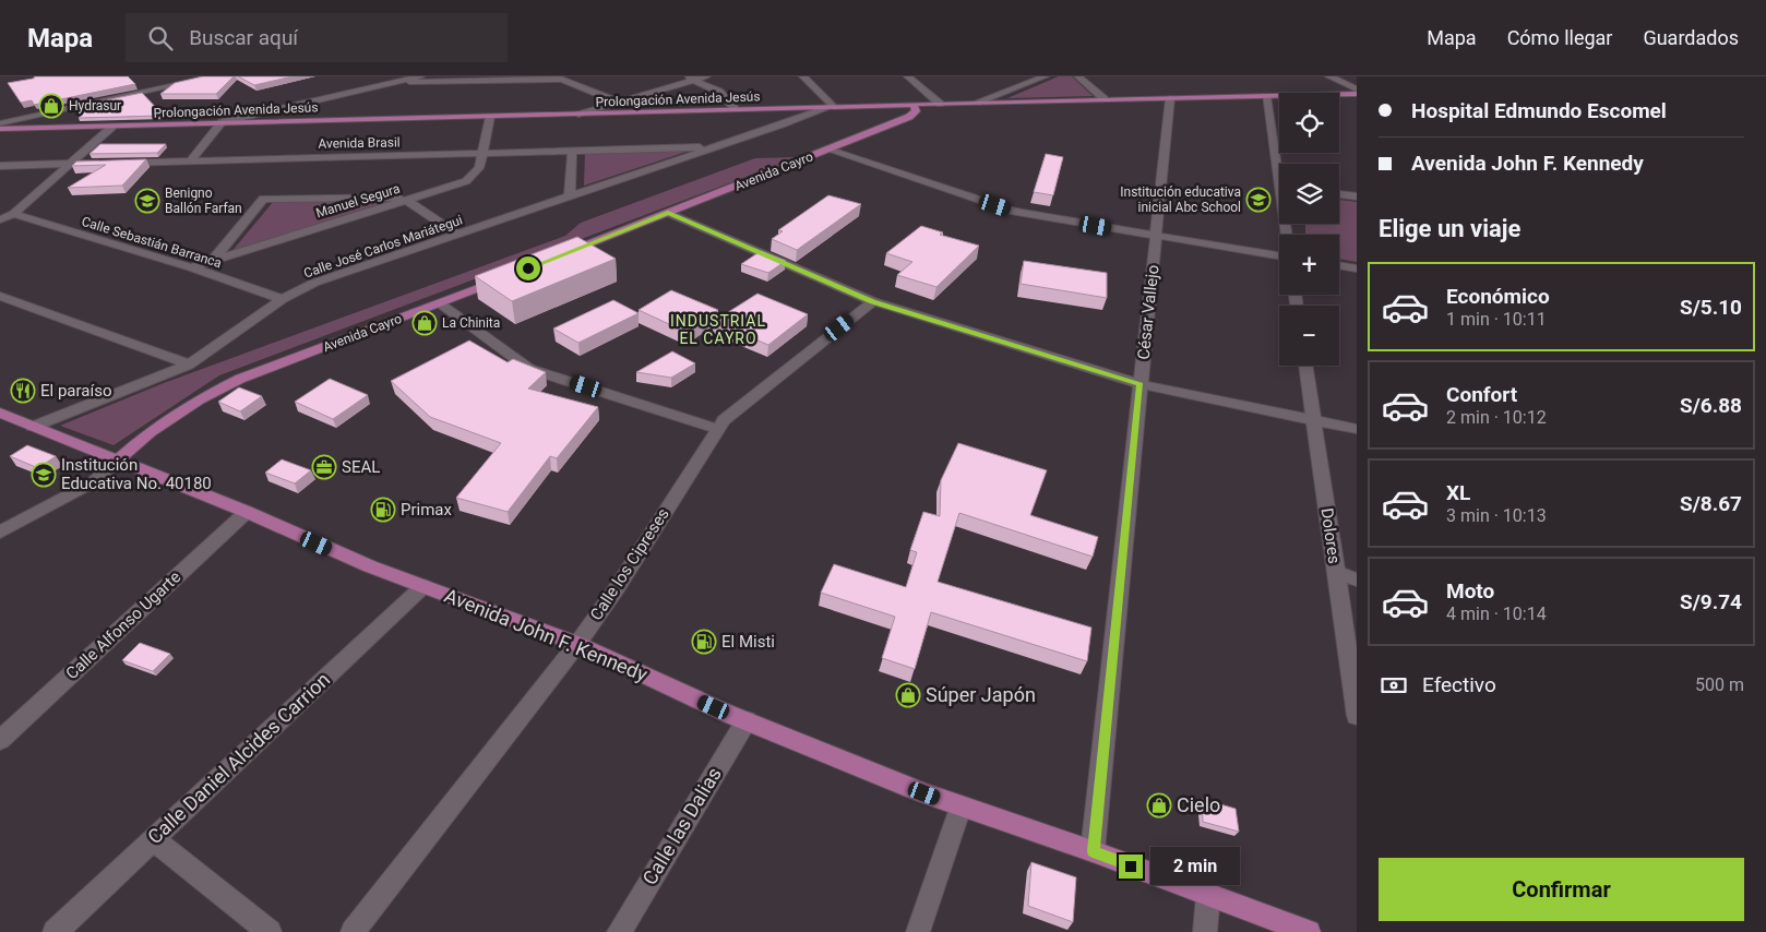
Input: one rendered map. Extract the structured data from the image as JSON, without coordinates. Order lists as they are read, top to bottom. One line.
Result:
{"streets":{"main road":["Prolongación Avenida Jesús","Avenida Cayro","Avenida John F. Kennedy"],"street":["Avenida Brasil","Manuel Segura","Calle Sebastián Barranca","Calle José Carlos Mariátegui","César Vallejo","Dolores","Calle los Cipreses","Calle Alfonso Ugarte","Calle Daniel Alcides Carrion","Calle las Dalias"]},"crossings":[["Prolongación Avenida Jesús","Avenida Cayro"],["Prolongación Avenida Jesús","Manuel Segura"],["Prolongación Avenida Jesús","Calle José Carlos Mariátegui"],["Prolongación Avenida Jesús","César Vallejo"],["Avenida Brasil","Manuel Segura"],["Avenida Brasil","Calle José Carlos Mariátegui"],["Avenida Cayro","Avenida John F. Kennedy"],["Manuel Segura","Calle Sebastián Barranca"],["Calle Sebastián Barranca","Calle José Carlos Mariátegui"],["Calle José Carlos Mariátegui","Avenida John F. Kennedy"],["César Vallejo","Avenida John F. Kennedy"],["Calle los Cipreses","Avenida John F. Kennedy"],["Calle Alfonso Ugarte","Avenida John F. Kennedy"],["Avenida John F. Kennedy","Calle Daniel Alcides Carrion"],["Avenida John F. Kennedy","Calle las Dalias"]],"districts":["INDUSTRIAL EL CAYRO"],"places":{"shop":["Hydrasur","La Chinita","Súper Japón","Cielo"],"school or university":["Institución educativa inicial Abc School","Benigno Ballón Farfan","Institución Educativa No. 40180"],"restaurant":["El paraíso"],"office":["SEAL"],"fuel station":["Primax","El Misti"]},"page":{"header":"Mapa","search":"Buscar aquí","nav":["Mapa","Cómo llegar","Guardados"],"banner":["Hospital Edmundo Escomel","Avenida John F. Kennedy"],"map_buttons":["+","−"],"heading":"Elige un viaje","list":[{"name":"Económico","note":"1 min · 10:11","value":"S/5.10"},{"name":"Confort","note":"2 min · 10:12","value":"S/6.88"},{"name":"XL","note":"3 min · 10:13","value":"S/8.67"},{"name":"Moto","note":"4 min · 10:14","value":"S/9.74"}],"pay":["Efectivo","500 m"],"bubble":"2 min","buttons":"Confirmar"}}
